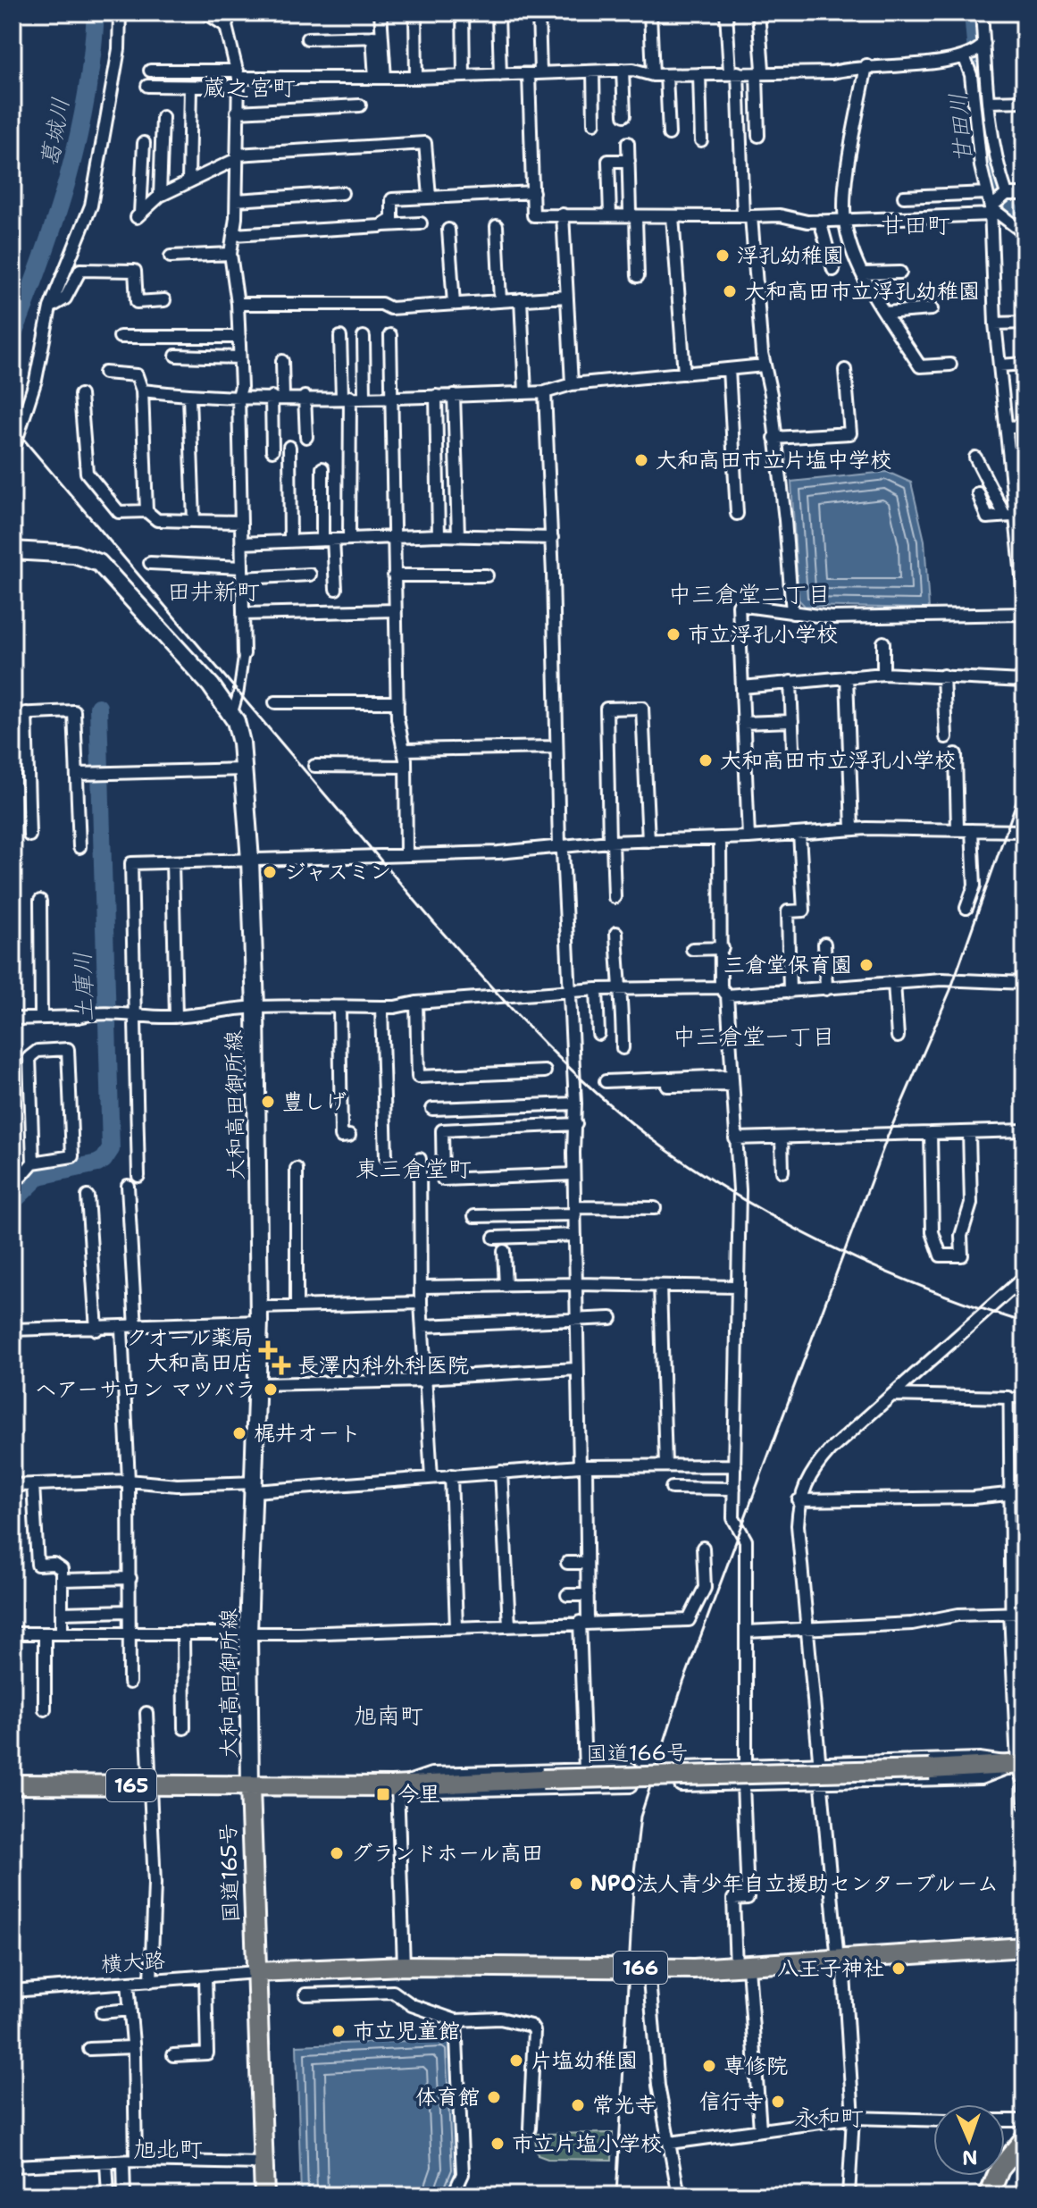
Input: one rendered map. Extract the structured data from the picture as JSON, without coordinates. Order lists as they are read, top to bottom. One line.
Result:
{"streets":{"main road":["大和高田御所線","国道166号","165","国道165号","166"],"street":["横大路"]},"crossings":[["大和高田御所線","国道166号"],["大和高田御所線","165"],["大和高田御所線","国道165号"],["国道166号","165"],["国道166号","国道165号"],["165","国道165号"],["国道165号","横大路"],["国道165号","166"],["横大路","166"]],"districts":["蔵之宮町","甘田町","田井新町","中三倉堂二丁目","中三倉堂一丁目","東三倉堂町","旭南町","永和町","旭北町"],"water":["甘田川","葛城川","土庫川"],"places":{"other":["浮孔幼稚園","大和高田市立浮孔幼稚園","大和高田市立片塩中学校","市立浮孔小学校","大和高田市立浮孔小学校","ジャスミン","三倉堂保育園","豊しげ","ヘアーサロン マツバラ","梶井オート","グランドホール高田","NPO法人青少年自立援助センターブルーム","八王子神社","市立児童館","片塩幼稚園","専修院","体育館","信行寺","常光寺","市立片塩小学校"],"health":["クオール薬局 大和高田店","長澤内科外科医院"],"transit":["今里"]},"north":"bottom"}
